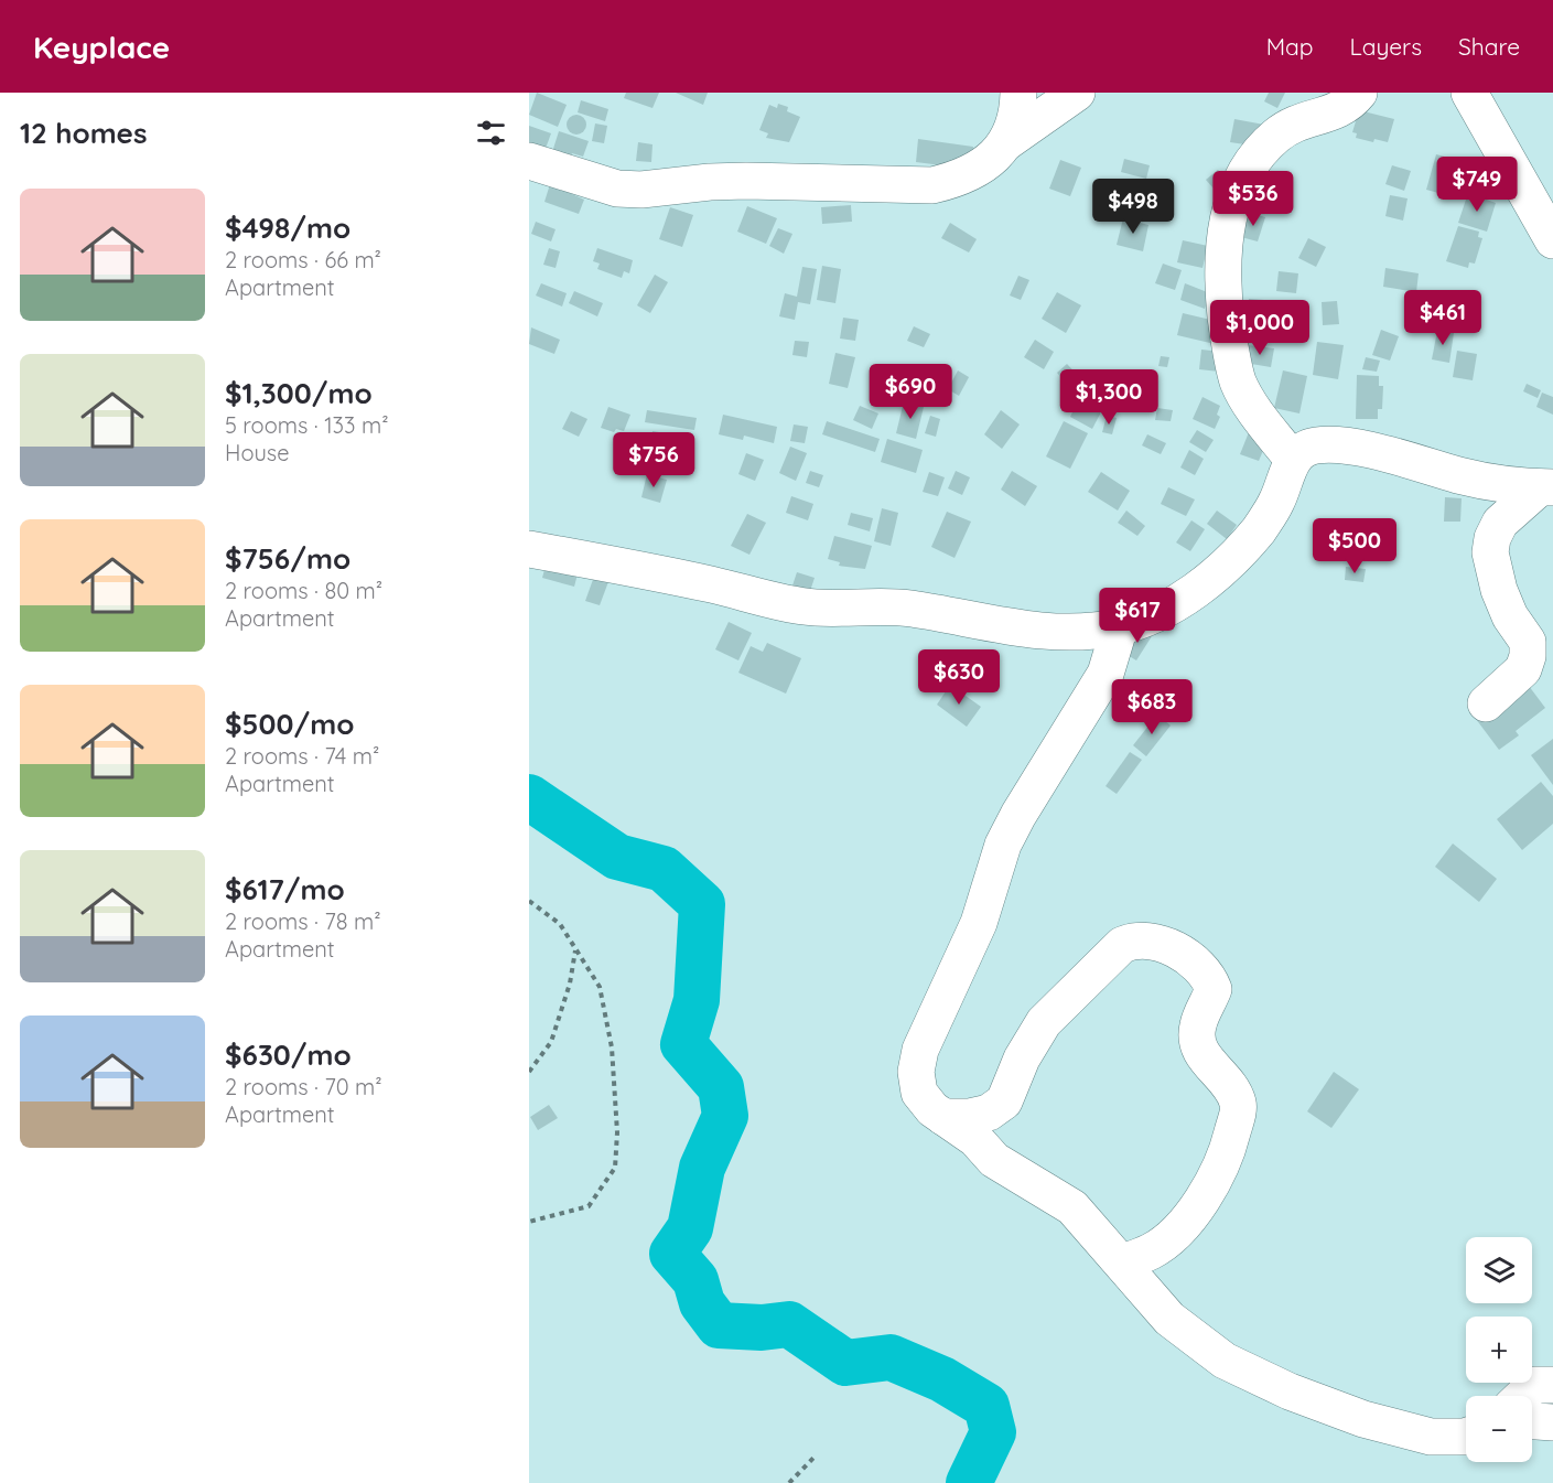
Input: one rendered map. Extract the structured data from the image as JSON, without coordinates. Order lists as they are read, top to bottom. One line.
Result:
{"page":{"header":"Keyplace","nav":["Map","Layers","Share"],"heading":"12 homes","price":["$749","$536","$498","$461","$1,000","$690","$1,300","$756","$500","$617","$630","$683"],"list":[{"name":"$498/mo","note":"2 rooms · 66 m² · Apartment"},{"name":"$1,300/mo","note":"5 rooms · 133 m² · House"},{"name":"$756/mo","note":"2 rooms · 80 m² · Apartment"},{"name":"$500/mo","note":"2 rooms · 74 m² · Apartment"},{"name":"$617/mo","note":"2 rooms · 78 m² · Apartment"},{"name":"$630/mo","note":"2 rooms · 70 m² · Apartment"}],"map_buttons":["+","−"]}}
